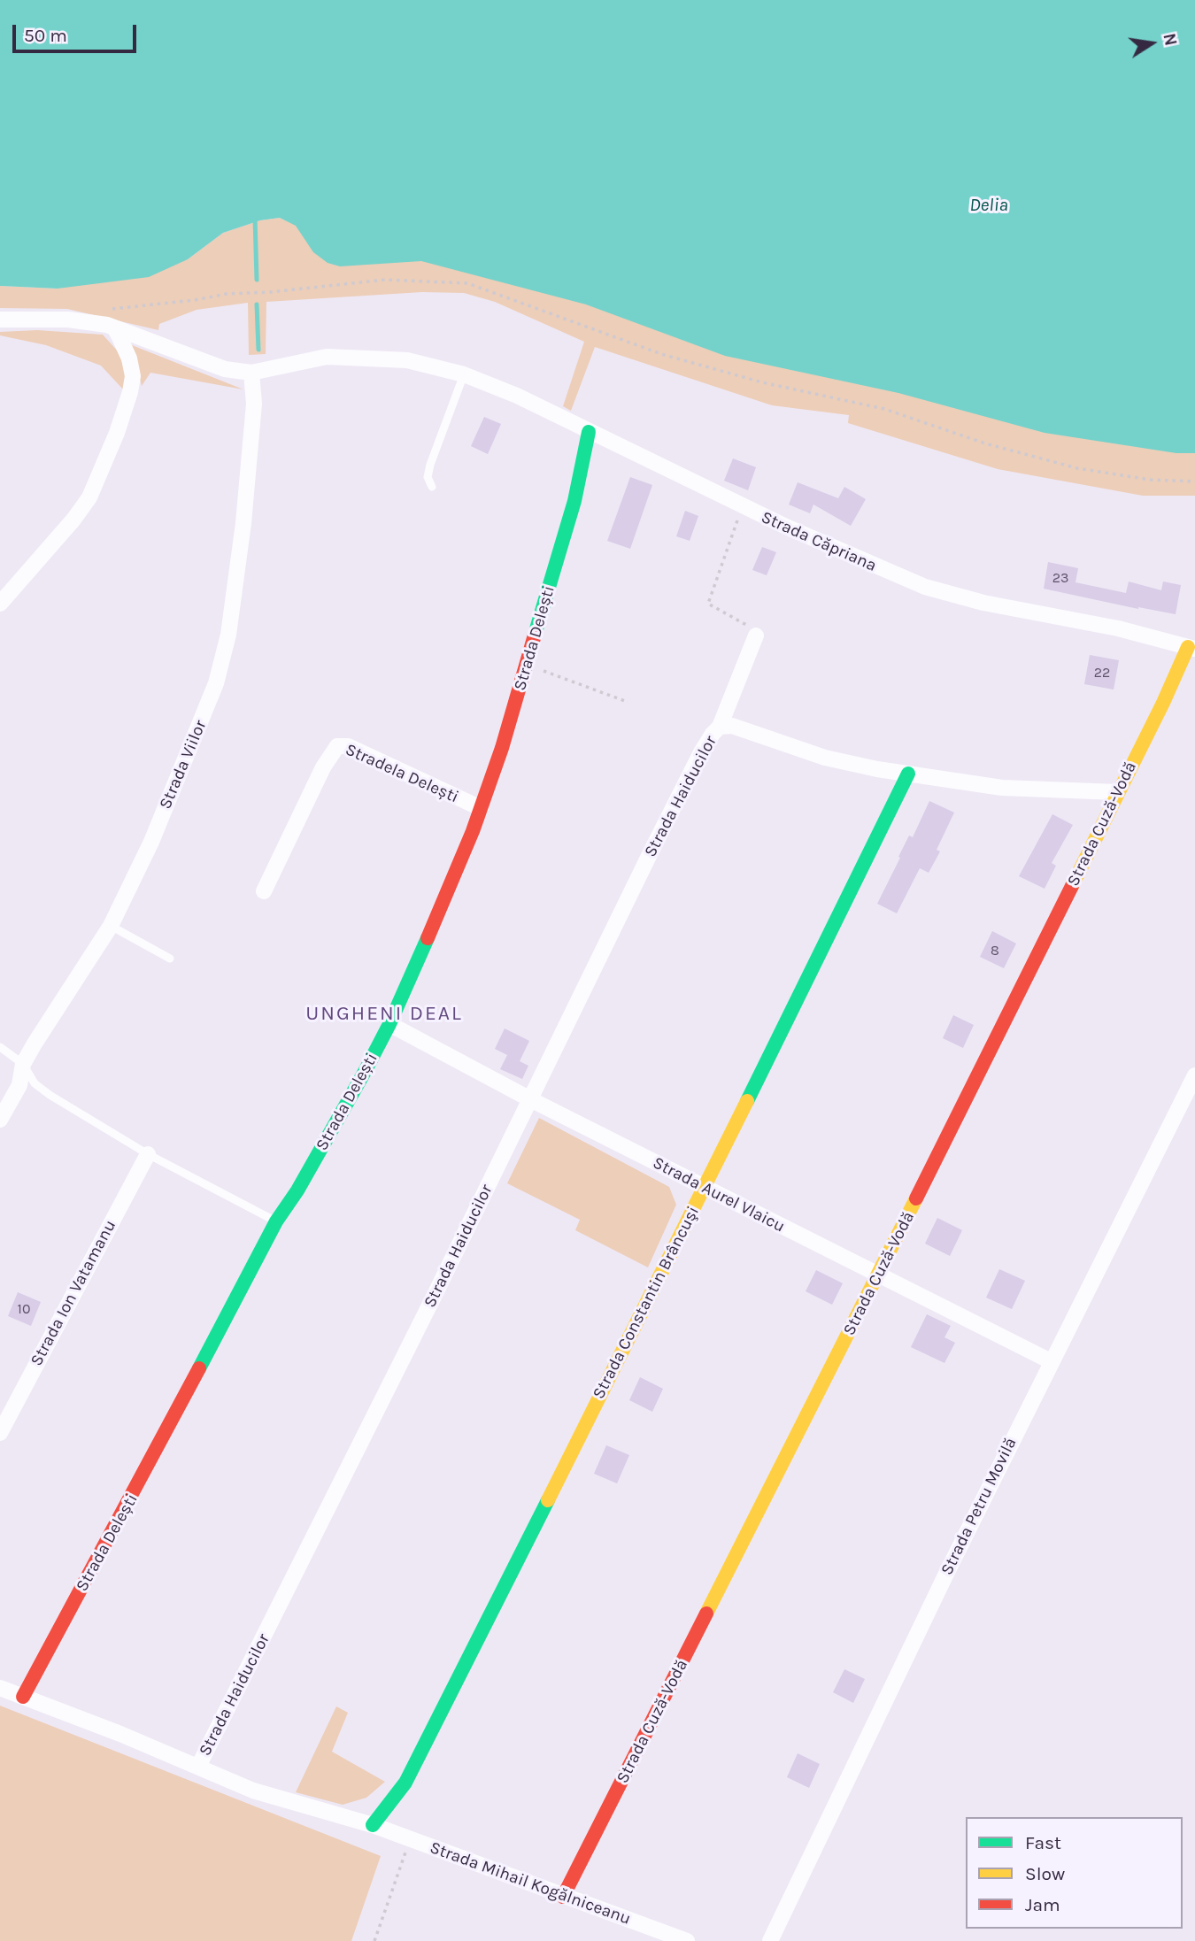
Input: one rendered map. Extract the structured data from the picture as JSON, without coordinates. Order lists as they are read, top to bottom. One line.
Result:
{"streets":{"street":["Strada Căpriana","Strada Delești","Strada Viilor","Stradela Delești","Strada Haiducilor","Strada Cuză-Vodă","Strada Aurel Vlaicu","Strada Ion Vatamanu","Strada Constantin Brâncuşi","Strada Petru Movilă","Strada Mihail Kogălniceanu"]},"crossings":[["Strada Căpriana","Strada Delești"],["Strada Căpriana","Strada Viilor"],["Strada Căpriana","Strada Cuză-Vodă"],["Strada Delești","Stradela Delești"],["Strada Delești","Strada Aurel Vlaicu"],["Strada Delești","Strada Mihail Kogălniceanu"],["Strada Haiducilor","Strada Cuză-Vodă"],["Strada Haiducilor","Strada Aurel Vlaicu"],["Strada Haiducilor","Strada Constantin Brâncuşi"],["Strada Haiducilor","Strada Mihail Kogălniceanu"],["Strada Cuză-Vodă","Strada Aurel Vlaicu"],["Strada Cuză-Vodă","Strada Mihail Kogălniceanu"],["Strada Aurel Vlaicu","Strada Constantin Brâncuşi"],["Strada Aurel Vlaicu","Strada Petru Movilă"],["Strada Constantin Brâncuşi","Strada Mihail Kogălniceanu"]],"districts":["UNGHENI DEAL"],"water":["Delia"],"house_numbers":["23","22","8","10"],"legend":["Fast","Slow","Jam"],"scale_bar":"50 m","north":"right"}
